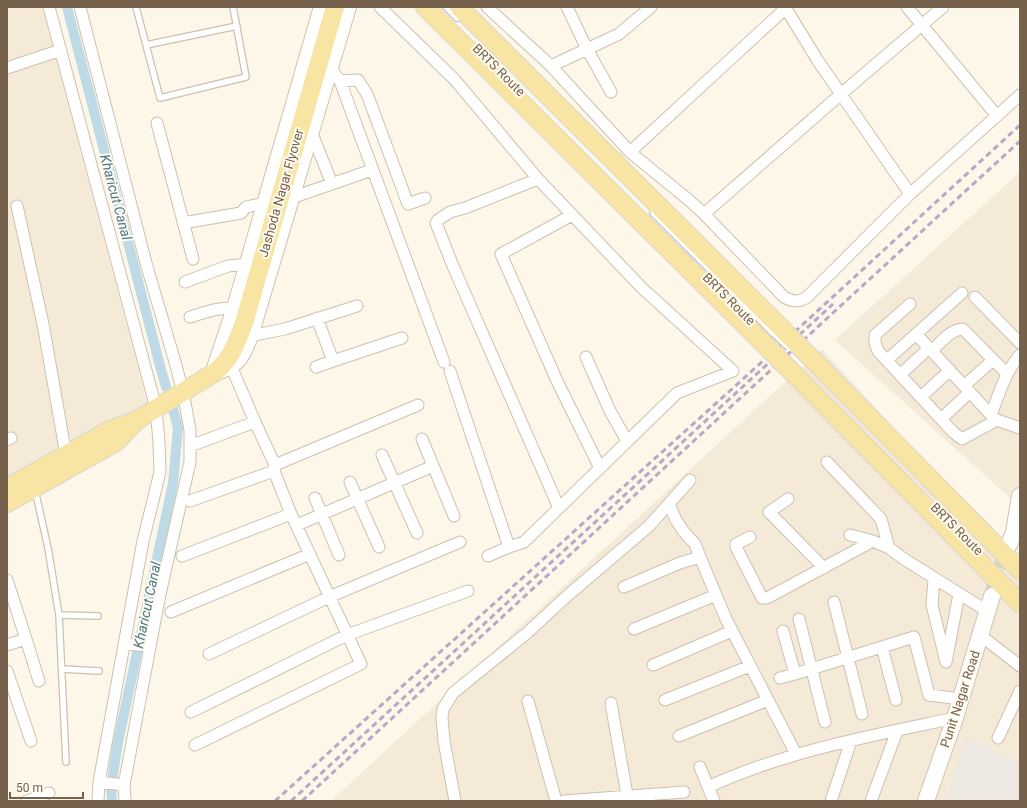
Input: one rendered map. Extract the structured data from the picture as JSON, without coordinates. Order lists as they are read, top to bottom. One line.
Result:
{"streets":{"main road":["Jashoda Nagar Flyover"],"street":["Punit Nagar Road"],"lane":["BRTS Route"]},"water":["Kharicut Canal"],"scale_bar":"50 m"}
